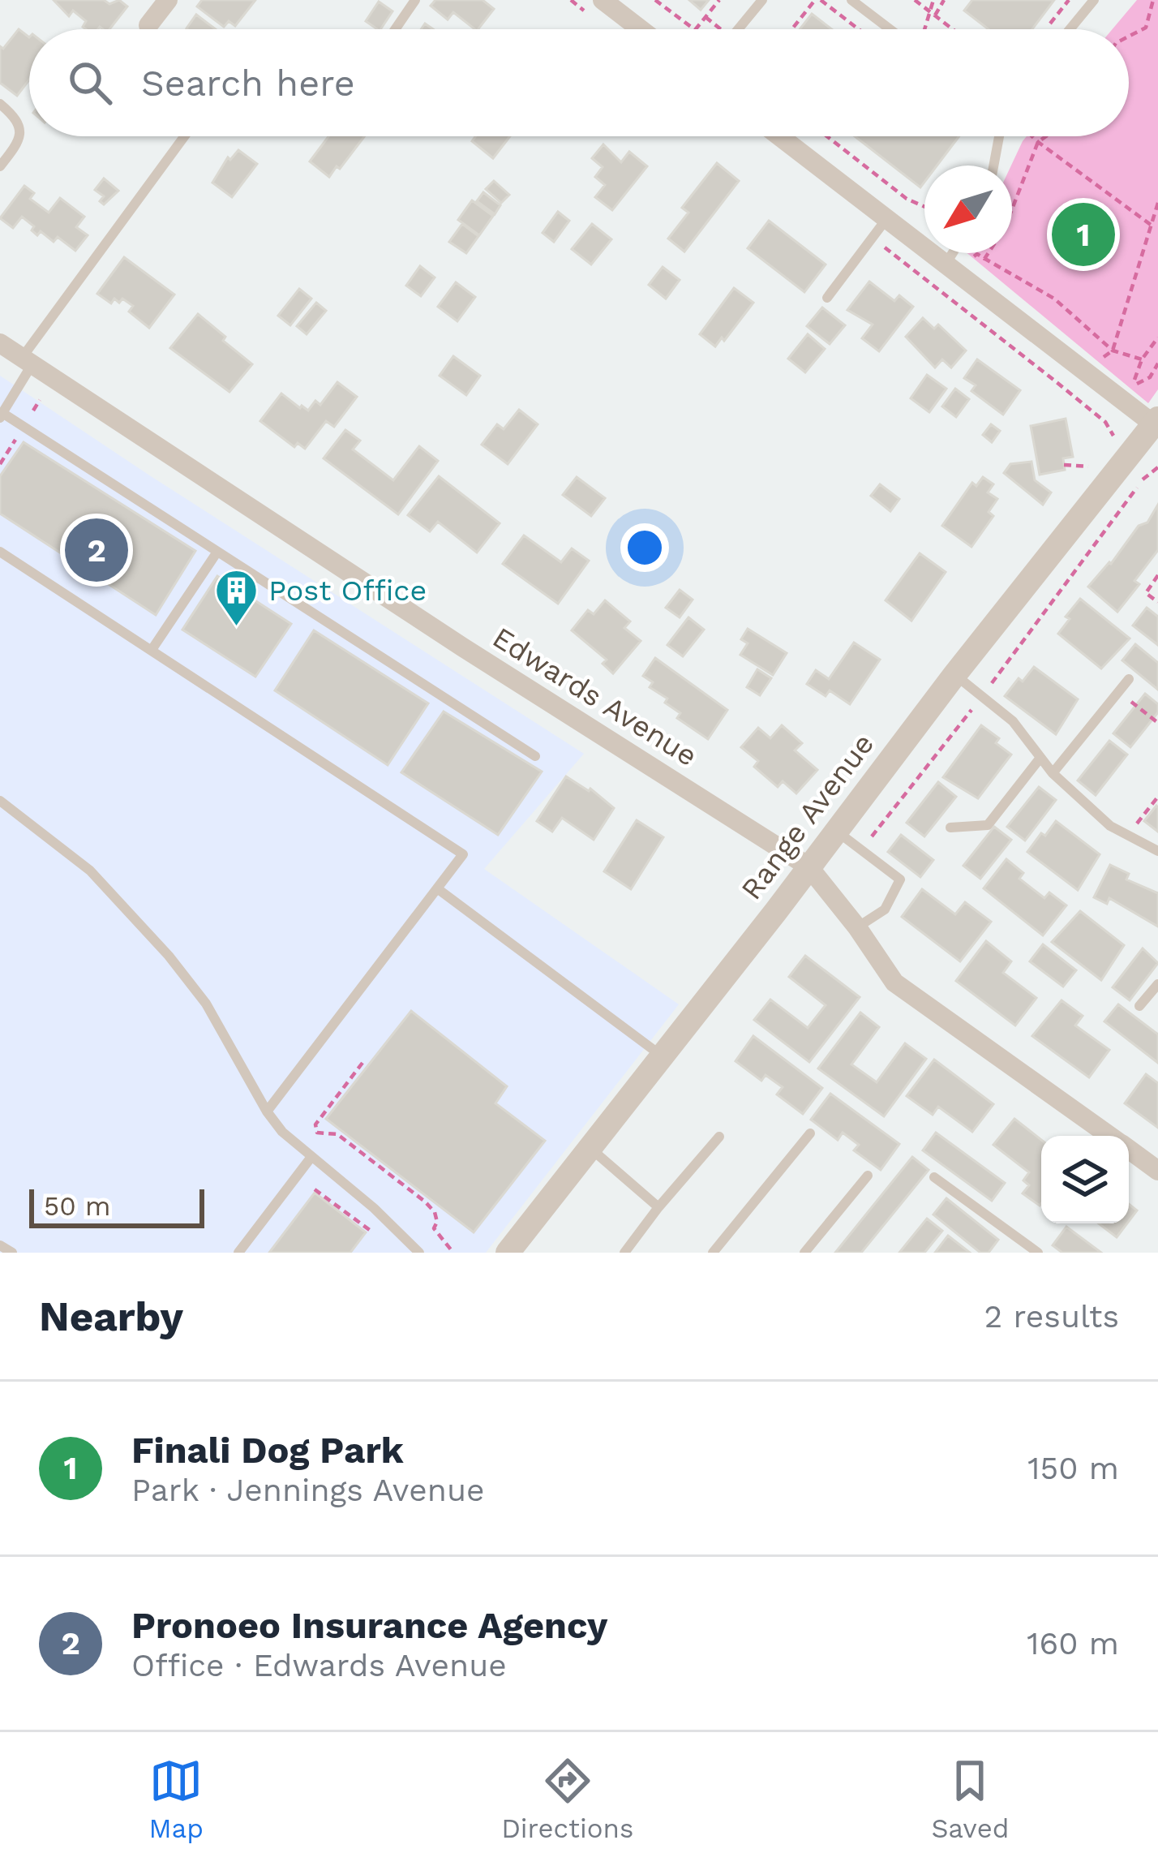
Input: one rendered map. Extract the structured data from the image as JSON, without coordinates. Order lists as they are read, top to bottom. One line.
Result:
{"streets":{"street":["Edwards Avenue","Range Avenue"]},"crossings":[["Edwards Avenue","Range Avenue"]],"places":{"building":["Post Office"]},"scale_bar":"50 m","north":"bottom left","page":{"search":"Search here","pins":["1","2"],"scale":"50 m","heading":["Nearby","2 results"],"list":[{"mark":"1","name":"Finali Dog Park","note":"Park · Jennings Avenue","value":"150 m"},{"mark":"2","name":"Pronoeo Insurance Agency","note":"Office · Edwards Avenue","value":"160 m"}],"nav":["Map","Directions","Saved"]}}
